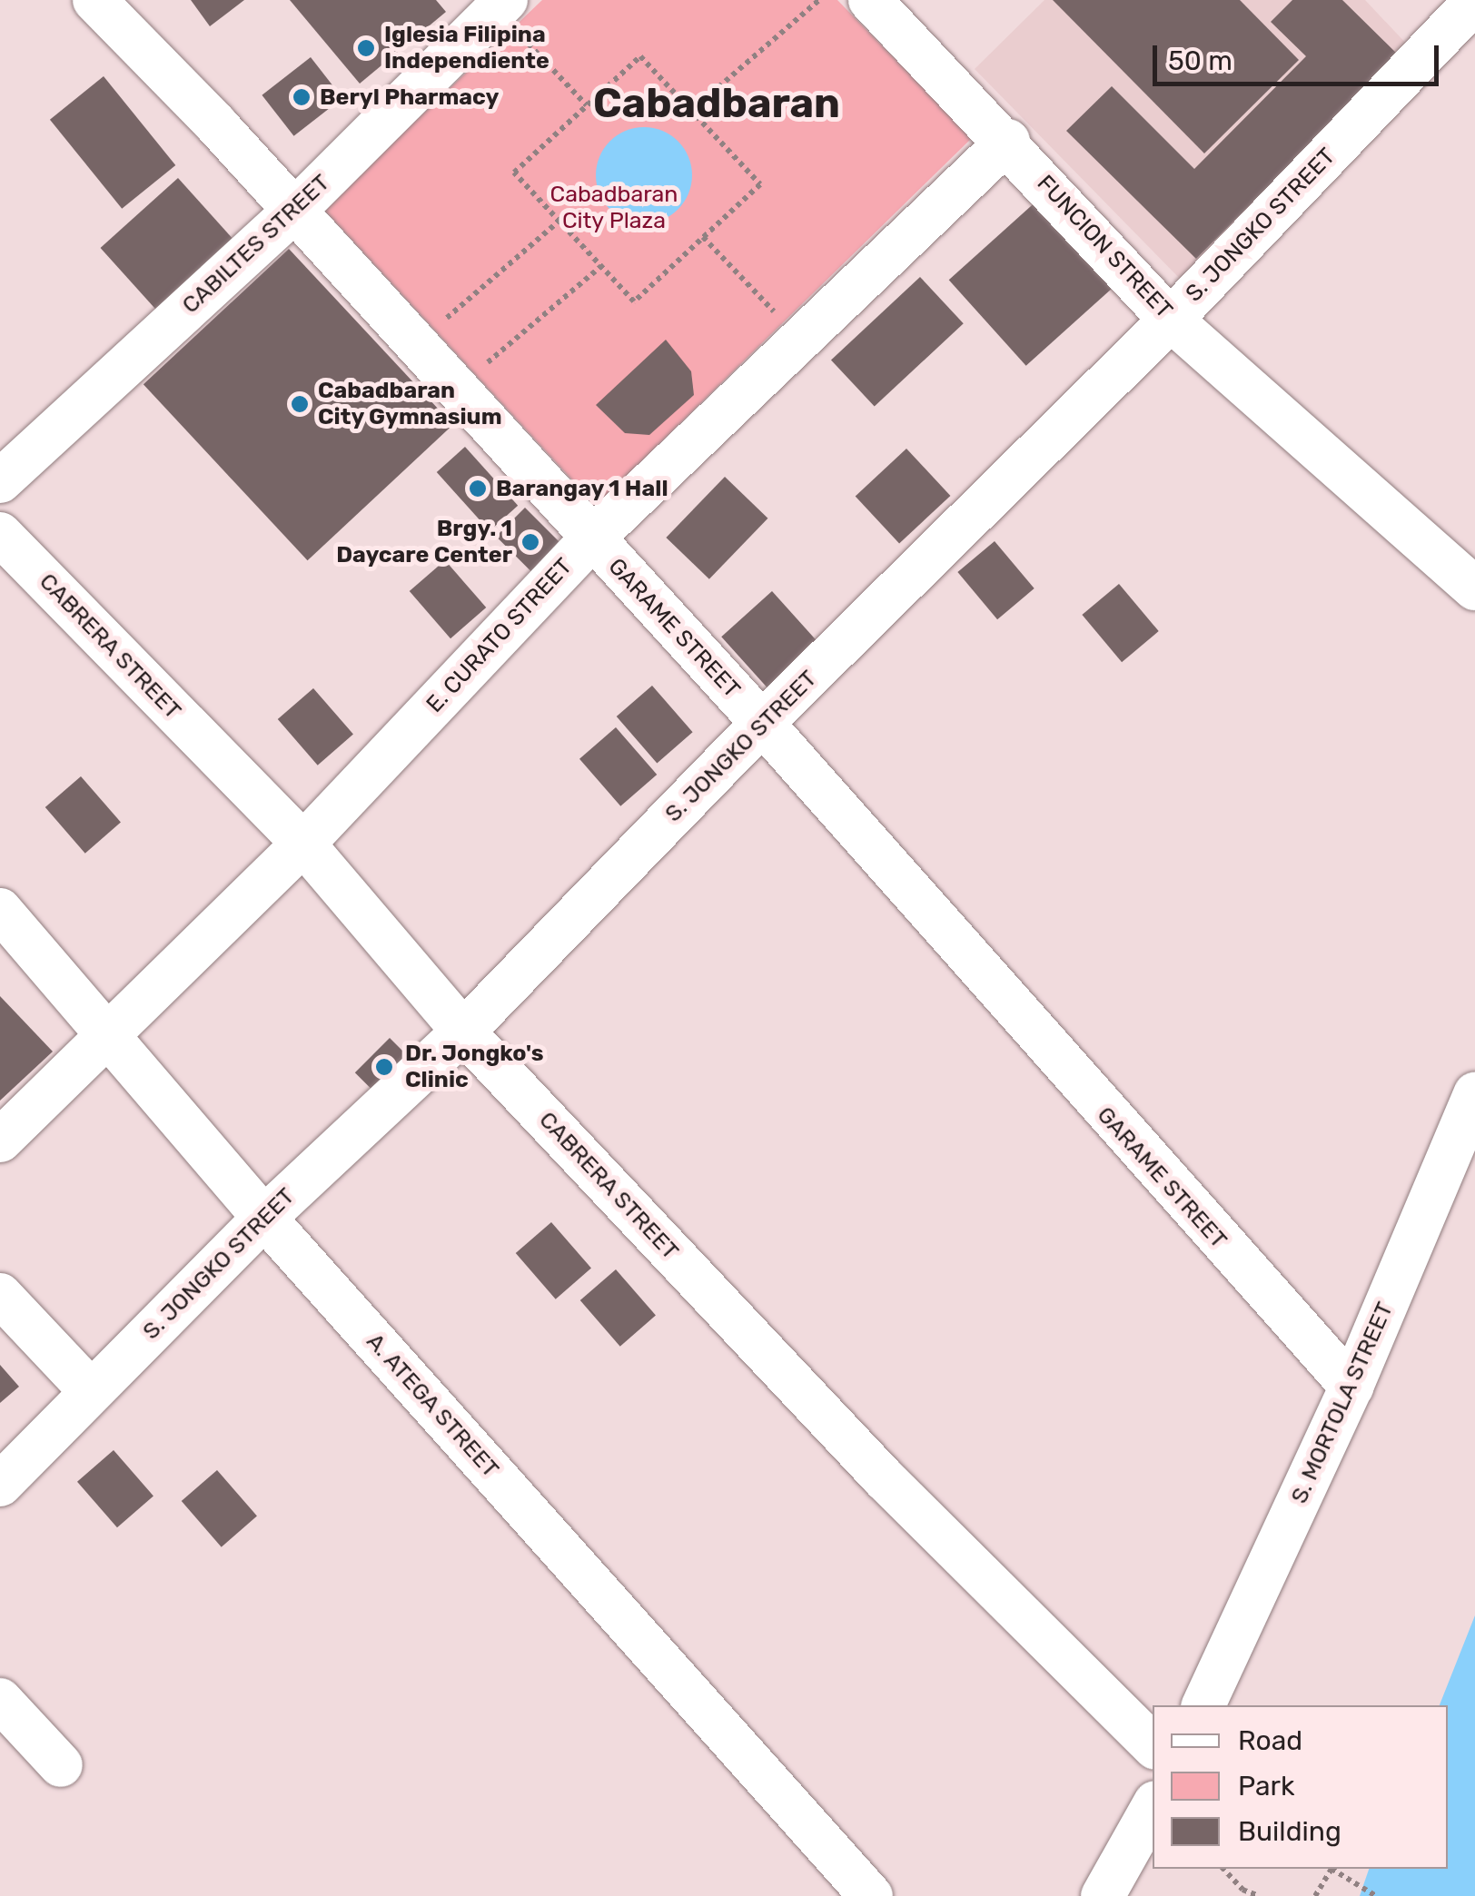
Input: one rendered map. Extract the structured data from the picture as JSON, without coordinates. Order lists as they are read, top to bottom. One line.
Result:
{"streets":{"street":["S. JONGKO STREET","CABILTES STREET","FUNCION STREET","GARAME STREET","E. CURATO STREET","CABRERA STREET","S. MORTOLA STREET","A. ATEGA STREET"]},"crossings":[["S. JONGKO STREET","FUNCION STREET"],["S. JONGKO STREET","GARAME STREET"],["S. JONGKO STREET","CABRERA STREET"],["S. JONGKO STREET","A. ATEGA STREET"],["CABILTES STREET","GARAME STREET"],["FUNCION STREET","E. CURATO STREET"],["GARAME STREET","E. CURATO STREET"],["GARAME STREET","S. MORTOLA STREET"],["E. CURATO STREET","CABRERA STREET"],["E. CURATO STREET","A. ATEGA STREET"]],"districts":["Cabadbaran"],"parks":["Cabadbaran City Plaza"],"places":["Iglesia Filipina Independiente","Beryl Pharmacy","Cabadbaran City Gymnasium","Barangay 1 Hall","Brgy. 1 Daycare Center","Dr. Jongko's Clinic"],"legend":["Road","Park","Building"],"scale_bar":"50 m"}
